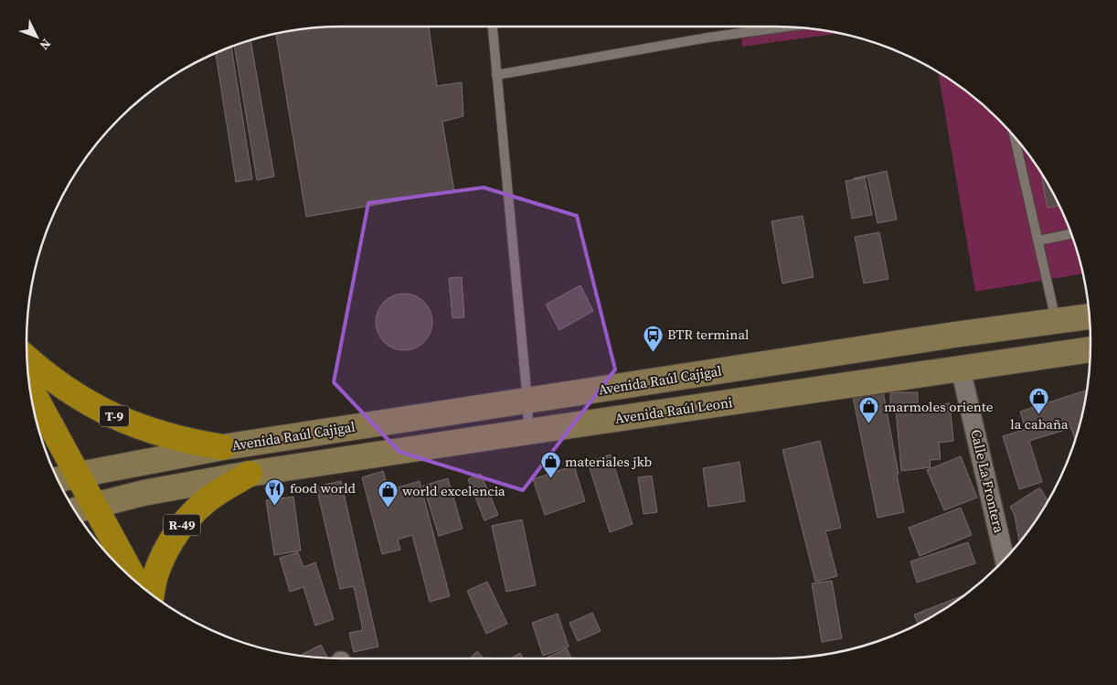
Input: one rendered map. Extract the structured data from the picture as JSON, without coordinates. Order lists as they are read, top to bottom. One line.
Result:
{"streets":{"highway":["T-9","R-49"],"main road":["Avenida Raúl Cajigal","Avenida Raúl Leoni"],"street":["Calle La Frontera"]},"crossings":[["Avenida Raúl Cajigal","T-9"],["Avenida Raúl Leoni","Calle La Frontera"],["Avenida Raúl Leoni","R-49"]],"places":{"bus stop":["BTR terminal"],"shop":["la cabaña","marmoles oriente","materiales jkb","world excelencia"],"restaurant":["food world"]},"north":"bottom right"}
